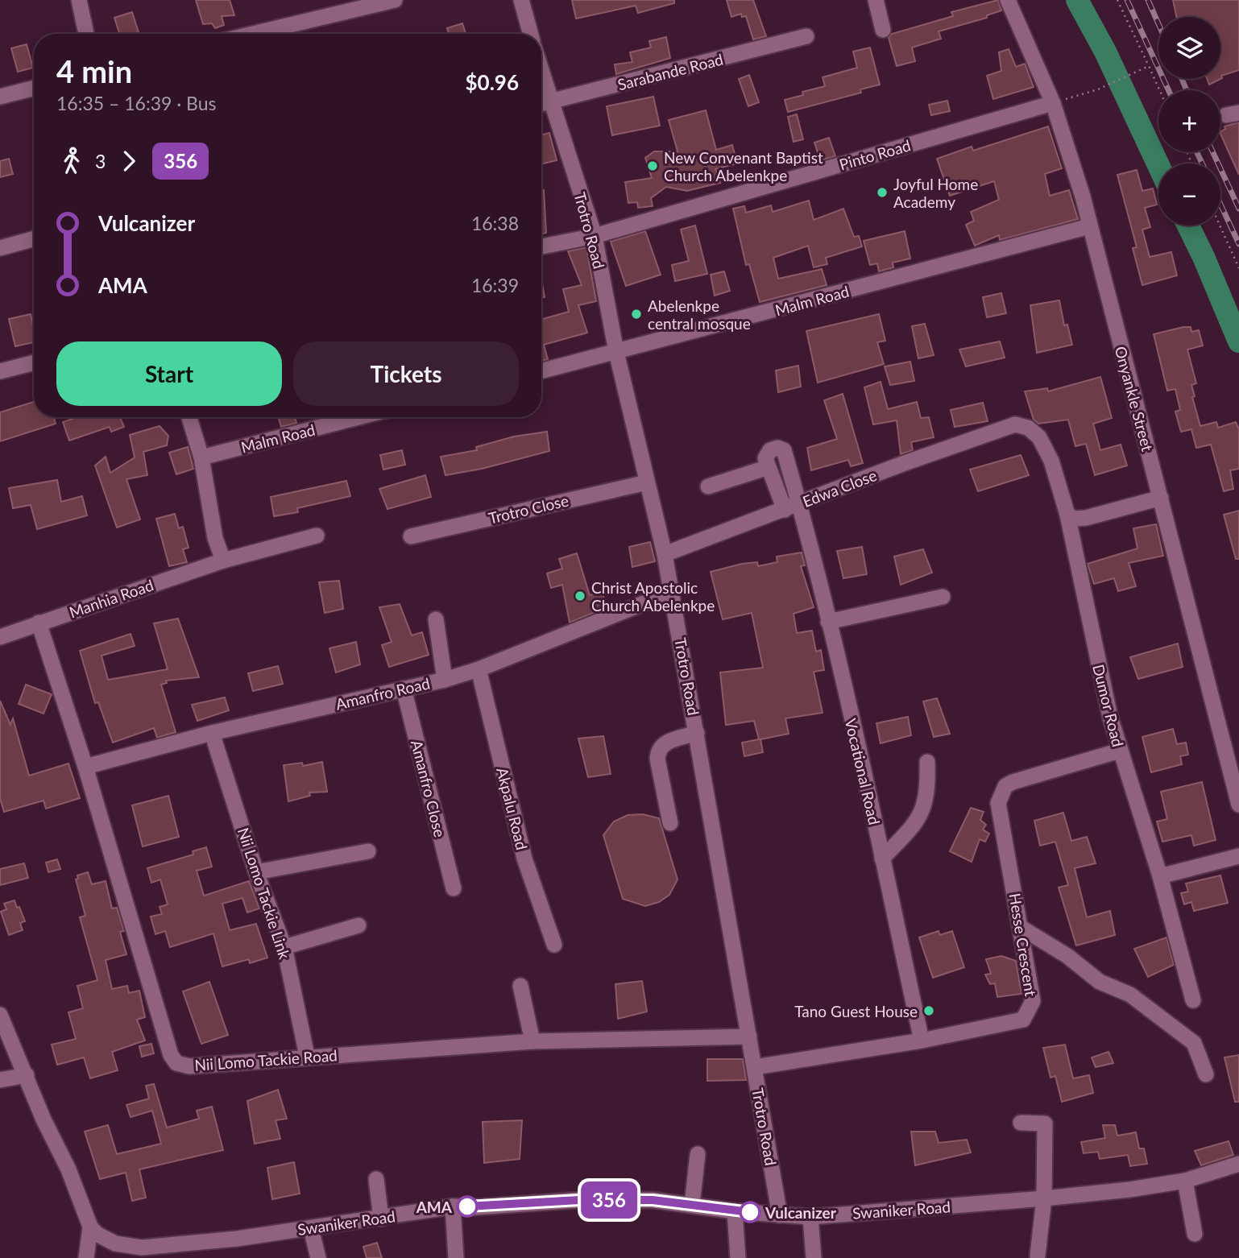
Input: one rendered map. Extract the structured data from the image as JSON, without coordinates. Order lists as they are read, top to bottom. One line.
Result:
{"streets":{"street":["Sarabande Road","Pinto Road","Trotro Road","Malm Road","Onyankle Street","Edwa Close","Trotro Close","Manhia Road","Amanfro Road","Dumor Road","Vocational Road","Amanfro Close","Akpalu Road","Nii Lomo Tackie Link","Hesse Crescent","Nii Lomo Tackie Road","Swaniker Road"]},"crossings":[["Sarabande Road","Trotro Road"],["Pinto Road","Trotro Road"],["Pinto Road","Onyankle Street"],["Trotro Road","Malm Road"],["Trotro Road","Edwa Close"],["Trotro Road","Trotro Close"],["Trotro Road","Amanfro Road"],["Trotro Road","Hesse Crescent"],["Trotro Road","Nii Lomo Tackie Road"],["Trotro Road","Swaniker Road"],["Malm Road","Onyankle Street"],["Edwa Close","Dumor Road"],["Edwa Close","Vocational Road"],["Manhia Road","Nii Lomo Tackie Road"],["Amanfro Road","Amanfro Close"],["Amanfro Road","Akpalu Road"],["Amanfro Road","Nii Lomo Tackie Link"],["Amanfro Road","Nii Lomo Tackie Road"],["Dumor Road","Hesse Crescent"],["Vocational Road","Hesse Crescent"],["Nii Lomo Tackie Link","Nii Lomo Tackie Road"]],"places":["New Convenant Baptist Church Abelenkpe","Joyful Home Academy","Abelenkpe central mosque","Christ Apostolic Church Abelenkpe","Tano Guest House","AMA","Vulcanizer"],"lines":["bus line 356"],"page":{"on_map":"356","map_buttons":["+","−"],"heading":["4 min","16:35 – 16:39 · Bus","$0.96"],"legs":["3","356"],"list":[{"name":"Vulcanizer","value":"16:38"},{"name":"AMA","value":"16:39"}],"buttons":["Start","Tickets"]}}
